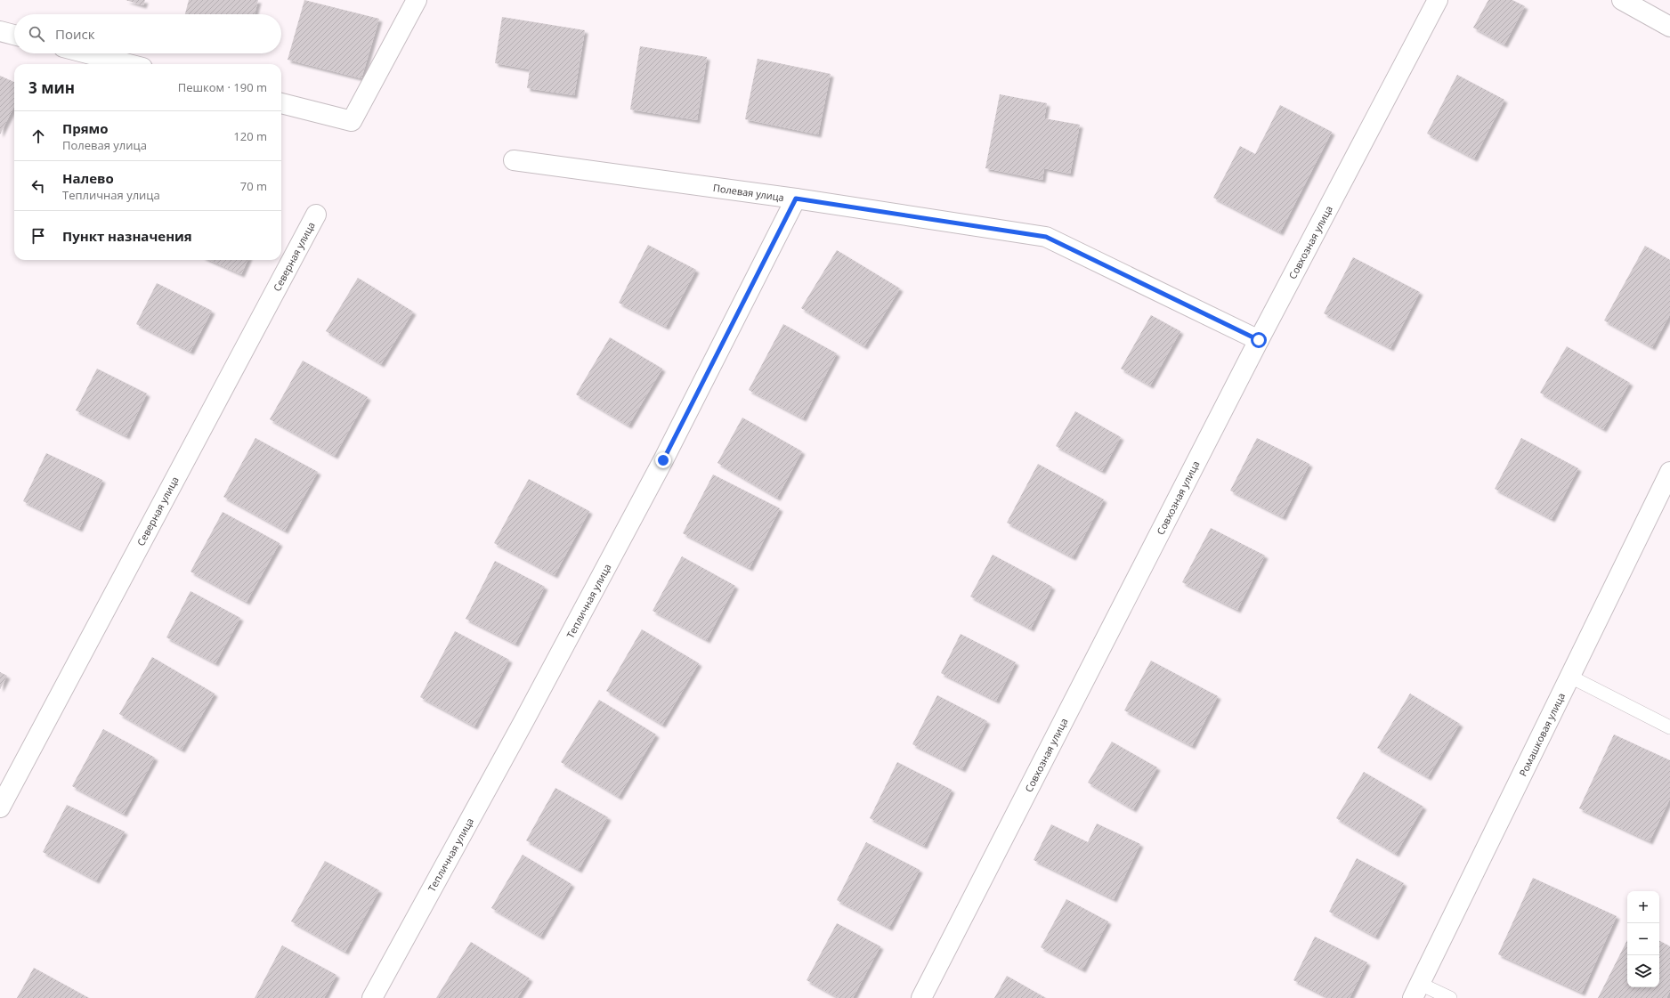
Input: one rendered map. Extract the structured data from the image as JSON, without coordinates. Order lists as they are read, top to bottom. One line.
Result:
{"streets":{"street":["Полевая улица","Совхозная улица","Северная улица","Тепличная улица","Ромашковая улица"]},"crossings":[["Полевая улица","Совхозная улица"],["Полевая улица","Тепличная улица"]],"page":{"search":"Поиск","heading":["3 мин","Пешком · 190 m"],"list":[["Прямо","Полевая улица","120 m"],["Налево","Тепличная улица","70 m"],"Пункт назначения"],"map_buttons":["+","−"]}}
